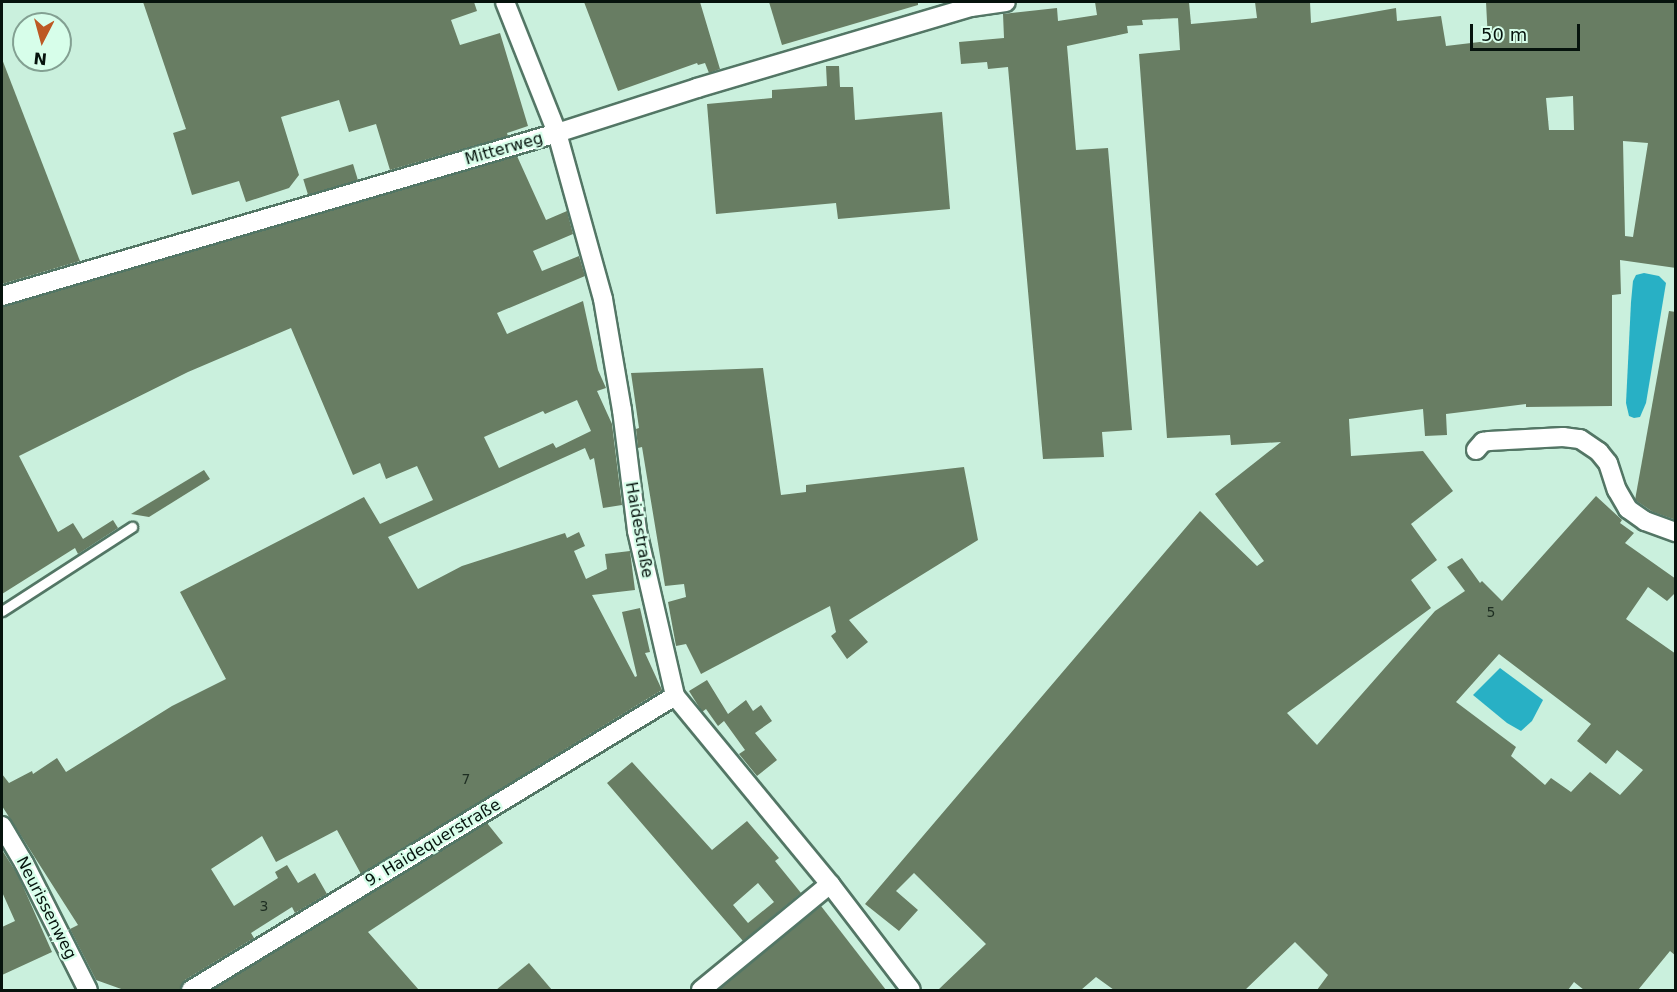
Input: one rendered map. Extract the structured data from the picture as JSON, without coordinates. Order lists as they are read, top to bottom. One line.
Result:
{"streets":{"street":["Mitterweg","Haidestraße","9. Haidequerstraße","Neurissenweg"]},"crossings":[["Mitterweg","Haidestraße"],["Haidestraße","9. Haidequerstraße"]],"house_numbers":["5","7","3"],"scale_bar":"50 m","north":"bottom"}
